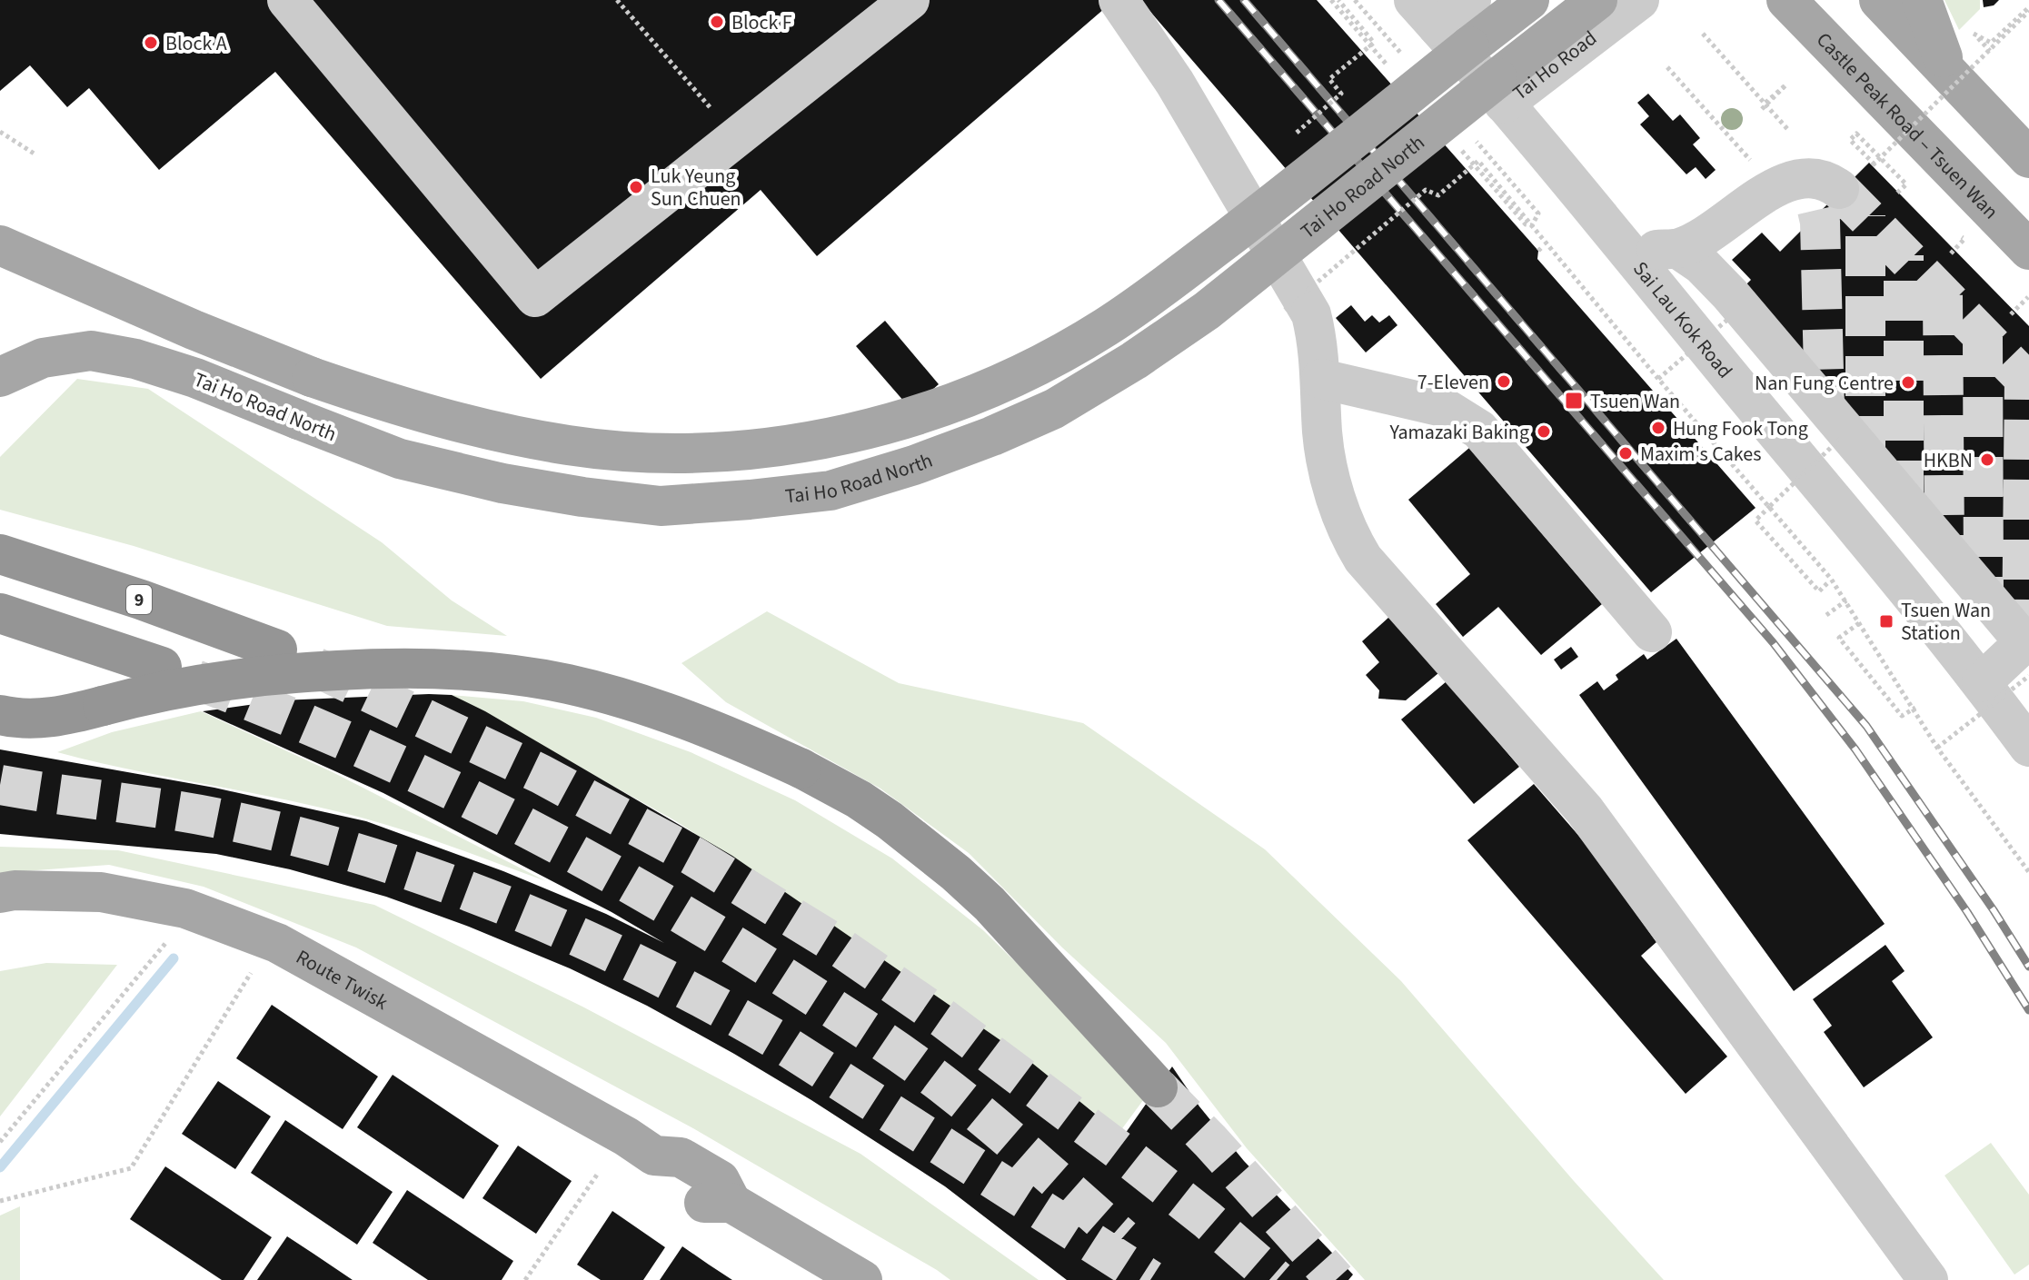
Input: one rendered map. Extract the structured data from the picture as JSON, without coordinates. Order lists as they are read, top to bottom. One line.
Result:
{"streets":{"highway":["9"],"main road":["Castle Peak Road – Tsuen Wan","Tai Ho Road North","Route Twisk"],"street":["Tai Ho Road","Sai Lau Kok Road"]},"crossings":[["Tai Ho Road","Sai Lau Kok Road"]],"places":{"other":["Block F","Block A","Luk Yeung Sun Chuen","7-Eleven","Nan Fung Centre","Hung Fook Tong","Yamazaki Baking","Maxim's Cakes","HKBN"],"transit":["Tsuen Wan","Tsuen Wan Station"]}}
